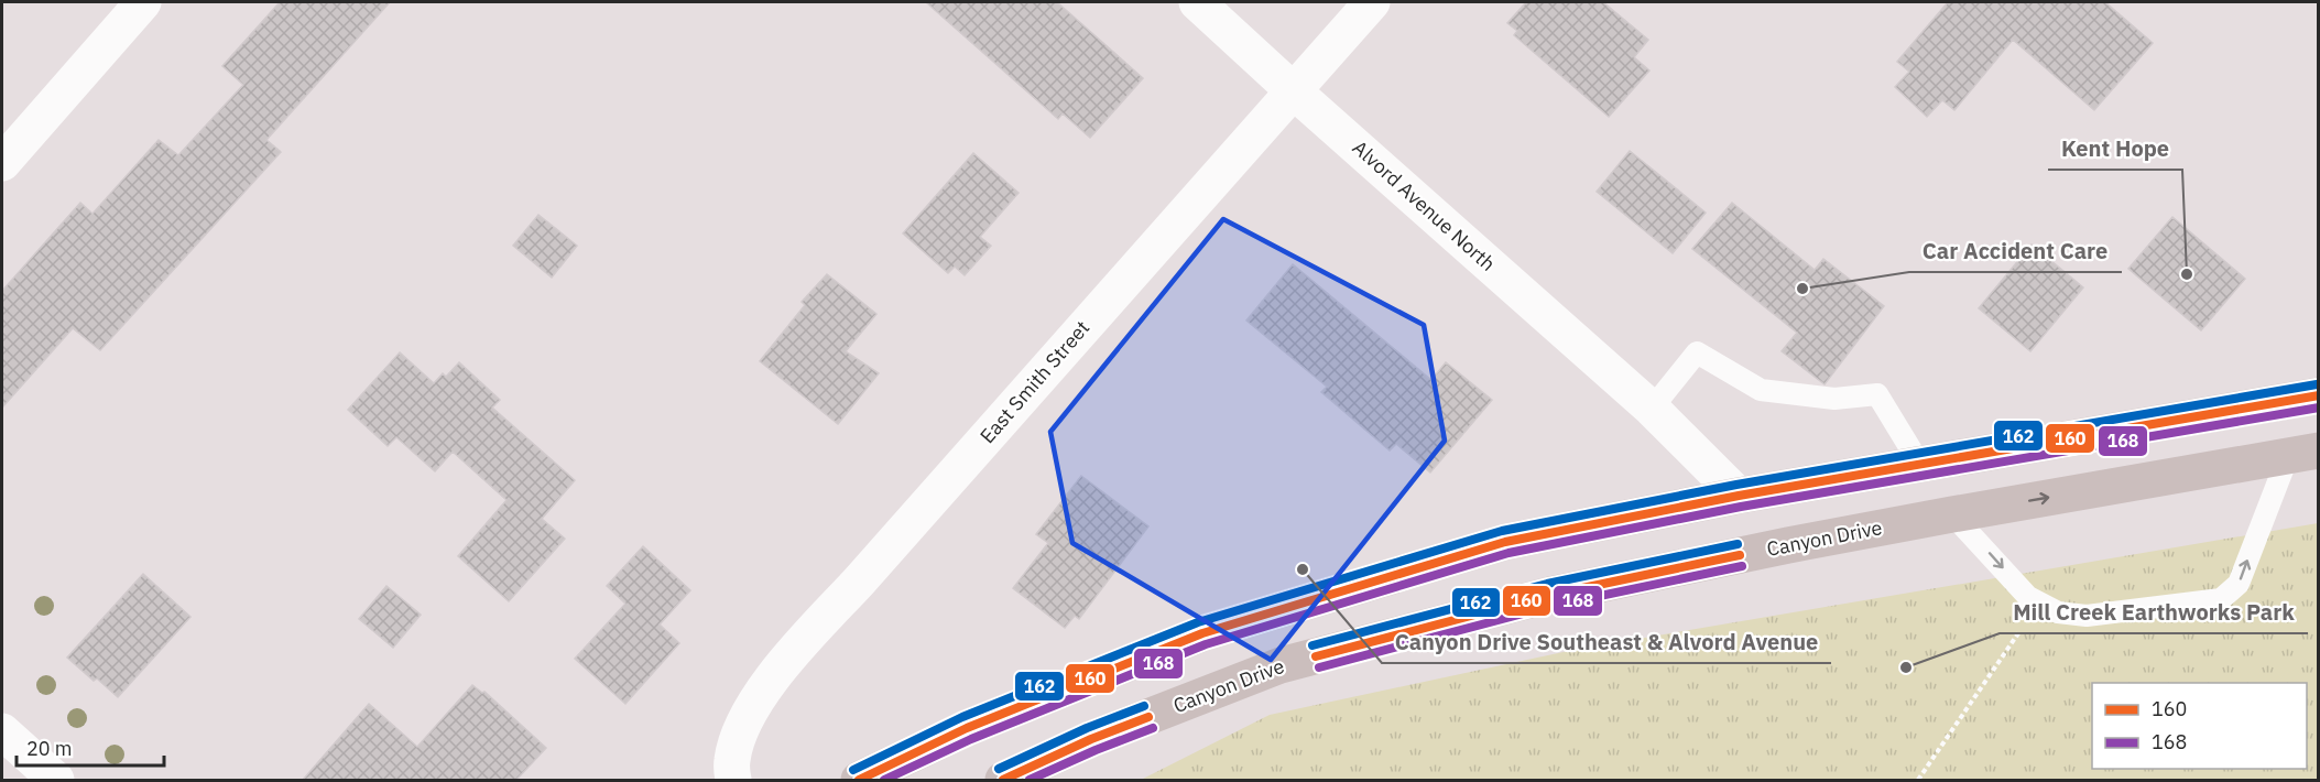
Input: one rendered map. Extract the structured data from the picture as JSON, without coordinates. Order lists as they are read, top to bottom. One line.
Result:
{"streets":{"main road":["Canyon Drive"],"street":["Alvord Avenue North","East Smith Street"]},"crossings":[["Alvord Avenue North","East Smith Street"]],"places":["Kent Hope","Car Accident Care","Canyon Drive Southeast & Alvord Avenue","Mill Creek Earthworks Park"],"lines":["transit line 162","transit line 160","transit line 168"],"legend":["160","168"],"scale_bar":"20 m"}
